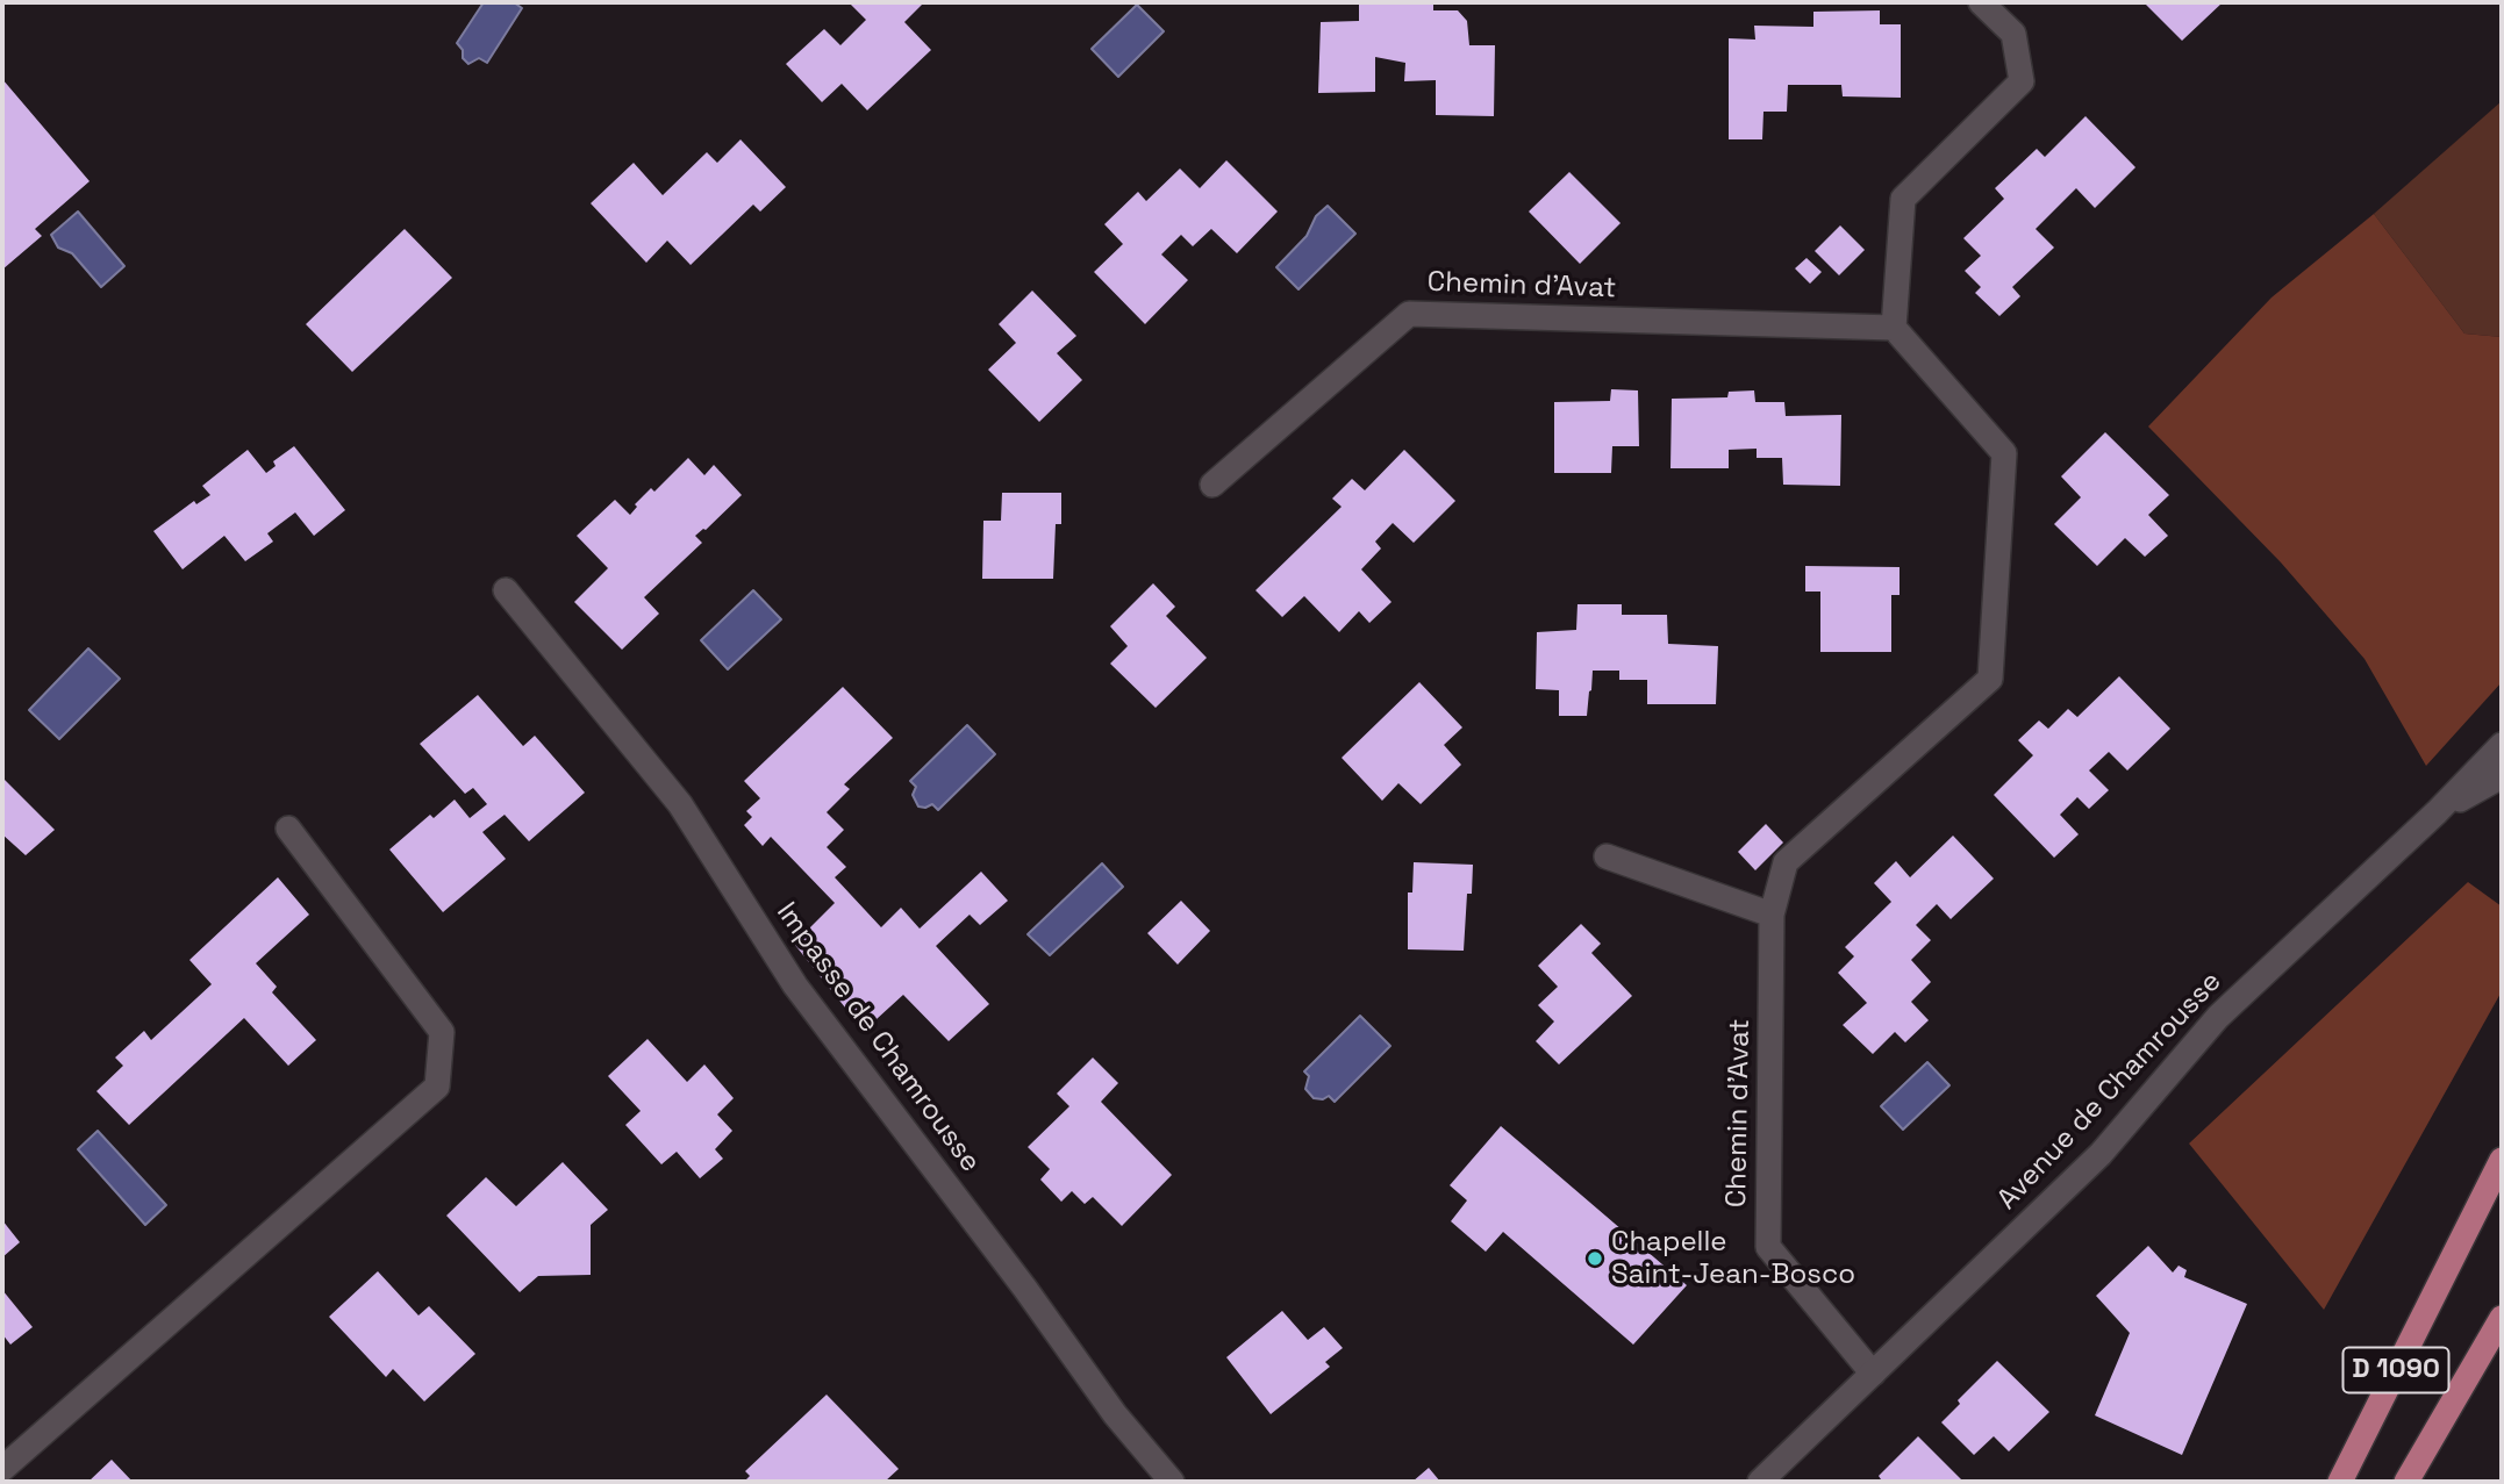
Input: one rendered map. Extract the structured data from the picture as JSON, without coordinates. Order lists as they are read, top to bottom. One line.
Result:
{"streets":{"main road":["D 1090"],"street":["Chemin d'Avat","Impasse de Chamrousse","Avenue de Chamrousse"]},"crossings":[["Chemin d'Avat","Avenue de Chamrousse"]],"places":["Chapelle Saint-Jean-Bosco"]}
